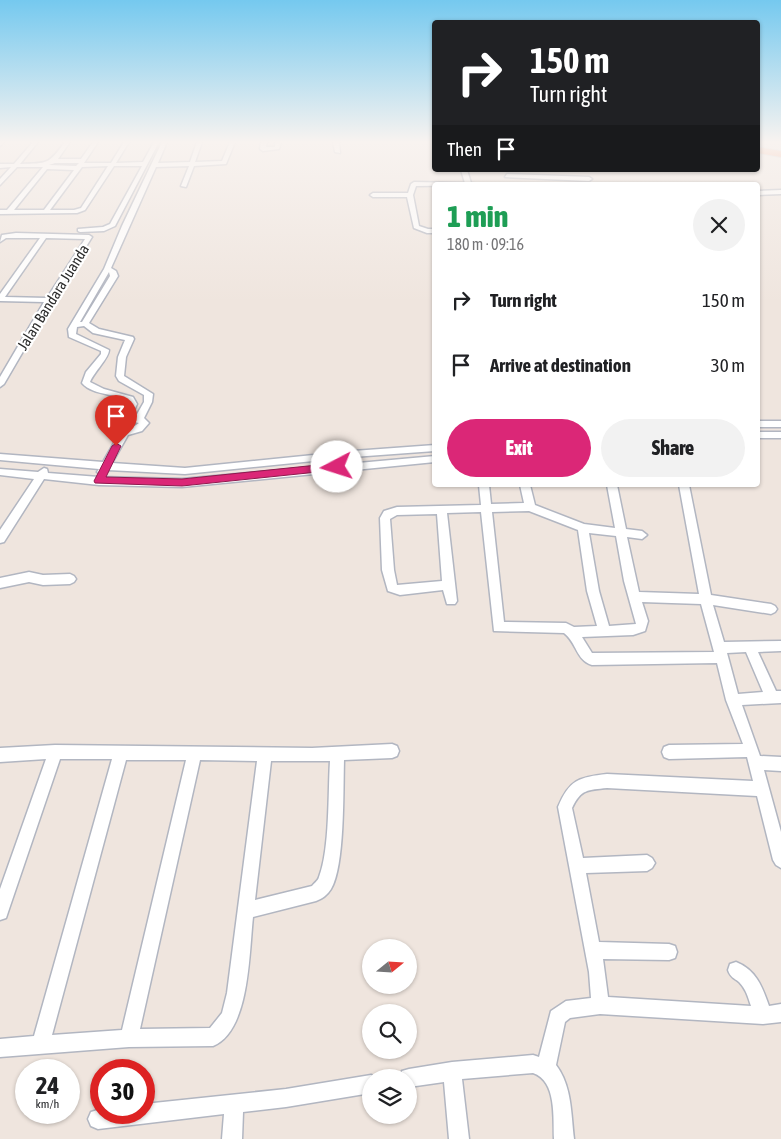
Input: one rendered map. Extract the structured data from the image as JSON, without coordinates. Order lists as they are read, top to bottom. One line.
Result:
{"streets":{"street":["Jalan Bandara Juanda"]},"north":"right","page":{"turn":["150 m","Turn right"],"then":"Then","heading":["1 min","180 m · 09:16"],"list":[{"name":"Turn right","value":"150 m"},{"name":"Arrive at destination","value":"30 m"}],"buttons":["Exit","Share"],"speed":"24 km/h","limit":"30"}}
